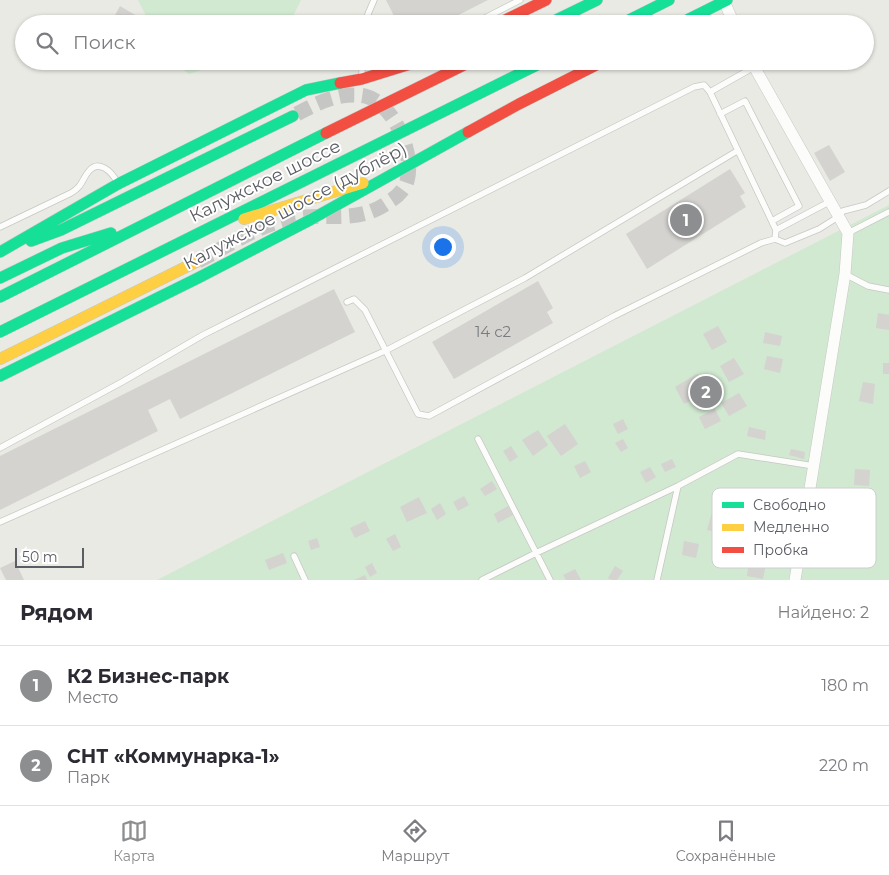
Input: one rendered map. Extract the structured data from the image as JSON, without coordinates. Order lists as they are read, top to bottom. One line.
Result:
{"streets":{"main road":["Калужское шоссе","Калужское шоссе (дублёр)"]},"house_numbers":["14 с2"],"legend":["Свободно","Медленно","Пробка"],"scale_bar":"50 m","page":{"search":"Поиск","pins":["1","2"],"scale":"50 m","heading":["Рядом","Найдено: 2"],"list":[{"mark":"1","name":"К2 Бизнес-парк","note":"Место","value":"180 m"},{"mark":"2","name":"СНТ «Коммунарка-1»","note":"Парк","value":"220 m"}],"nav":["Карта","Маршрут","Сохранённые"]}}
